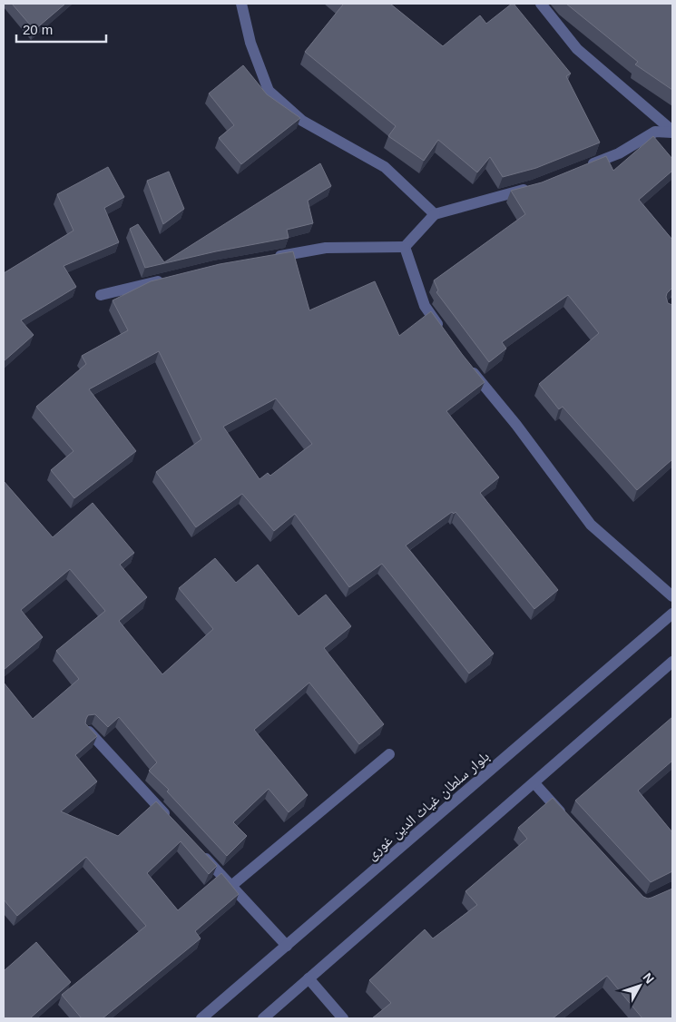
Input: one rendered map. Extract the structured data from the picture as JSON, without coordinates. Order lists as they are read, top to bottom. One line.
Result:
{"streets":{"street":["بلوار سلطان غیاث الدین غوری"]},"scale_bar":"20 m","north":"top right"}
